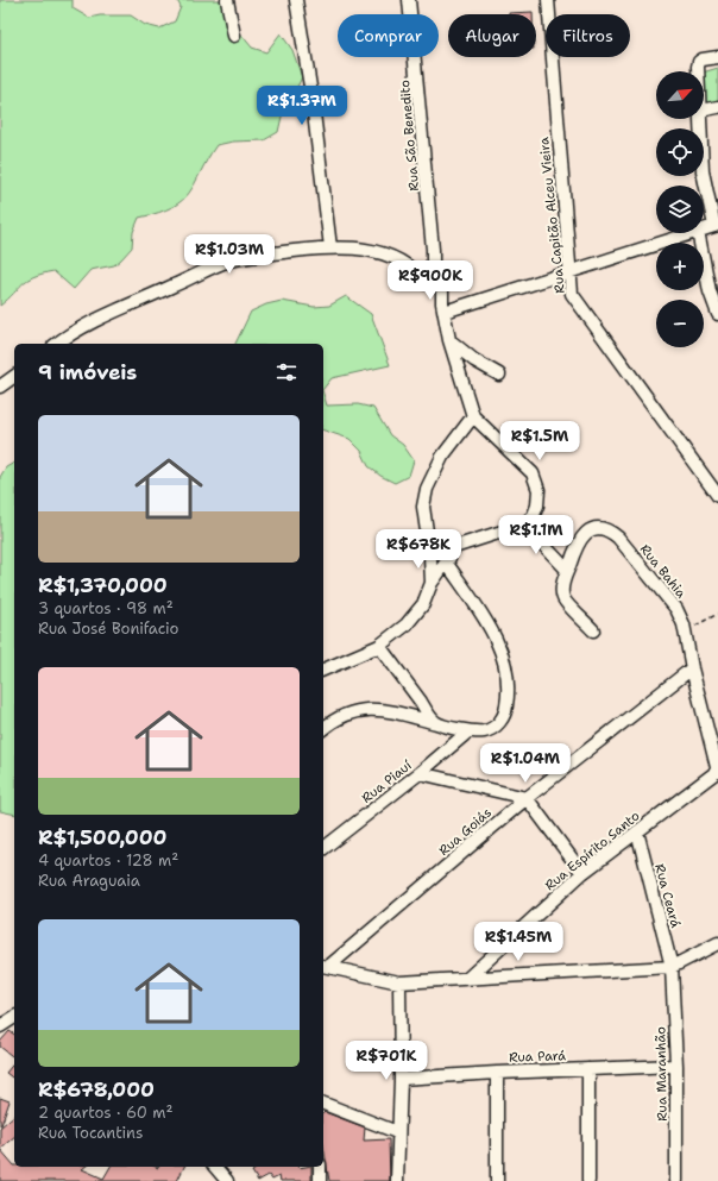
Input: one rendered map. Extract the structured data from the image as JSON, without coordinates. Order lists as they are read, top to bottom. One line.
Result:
{"streets":{"street":["Rua São Benedito","Rua Capitão Alceu Vieira","Rua Bahia","Rua Piauí","Rua Goiás","Rua Espírito Santo","Rua Ceará","Rua Pará","Rua Maranhão"]},"crossings":[["Rua Bahia","Rua Goiás"],["Rua Bahia","Rua Espírito Santo"],["Rua Espírito Santo","Rua Ceará"],["Rua Ceará","Rua Maranhão"],["Rua Pará","Rua Maranhão"]],"north":"top right","page":{"chip":["Comprar","Alugar","Filtros"],"map_buttons":["+","−"],"price":["R$1.37M","R$1.03M","R$900K","R$1.5M","R$1.1M","R$678K","R$1.04M","R$1.45M","R$701K"],"heading":"9 imóveis","list":[{"name":"R$1,370,000","note":"3 quartos · 98 m² · Rua José Bonifacio"},{"name":"R$1,500,000","note":"4 quartos · 128 m² · Rua Araguaia"},{"name":"R$678,000","note":"2 quartos · 60 m² · Rua Tocantins"}]}}
